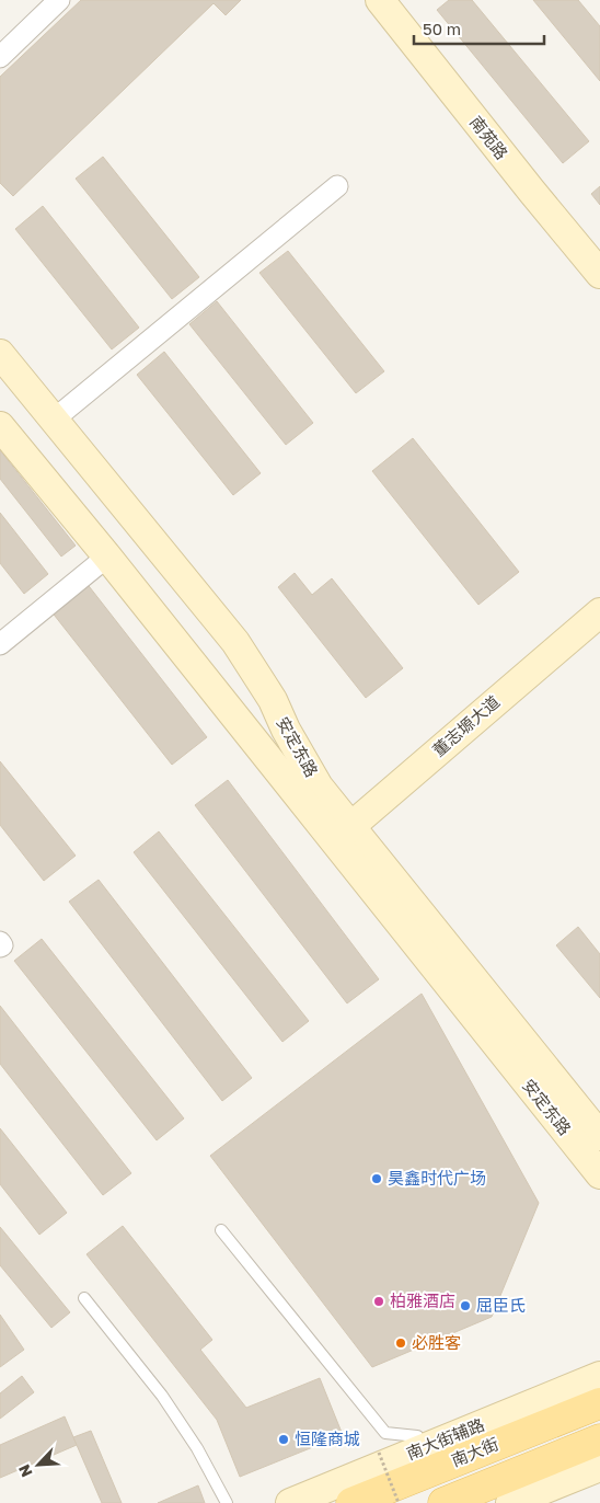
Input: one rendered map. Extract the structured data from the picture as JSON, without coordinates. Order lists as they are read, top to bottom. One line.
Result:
{"streets":{"main road":["南苑路","董志塬大道","安定东路","南大街辅路","南大街"]},"crossings":[["董志塬大道","安定东路"]],"places":["昊鑫时代广场","柏雅酒店","屈臣氏","必胜客","恒隆商城"],"scale_bar":"50 m","north":"bottom left"}
